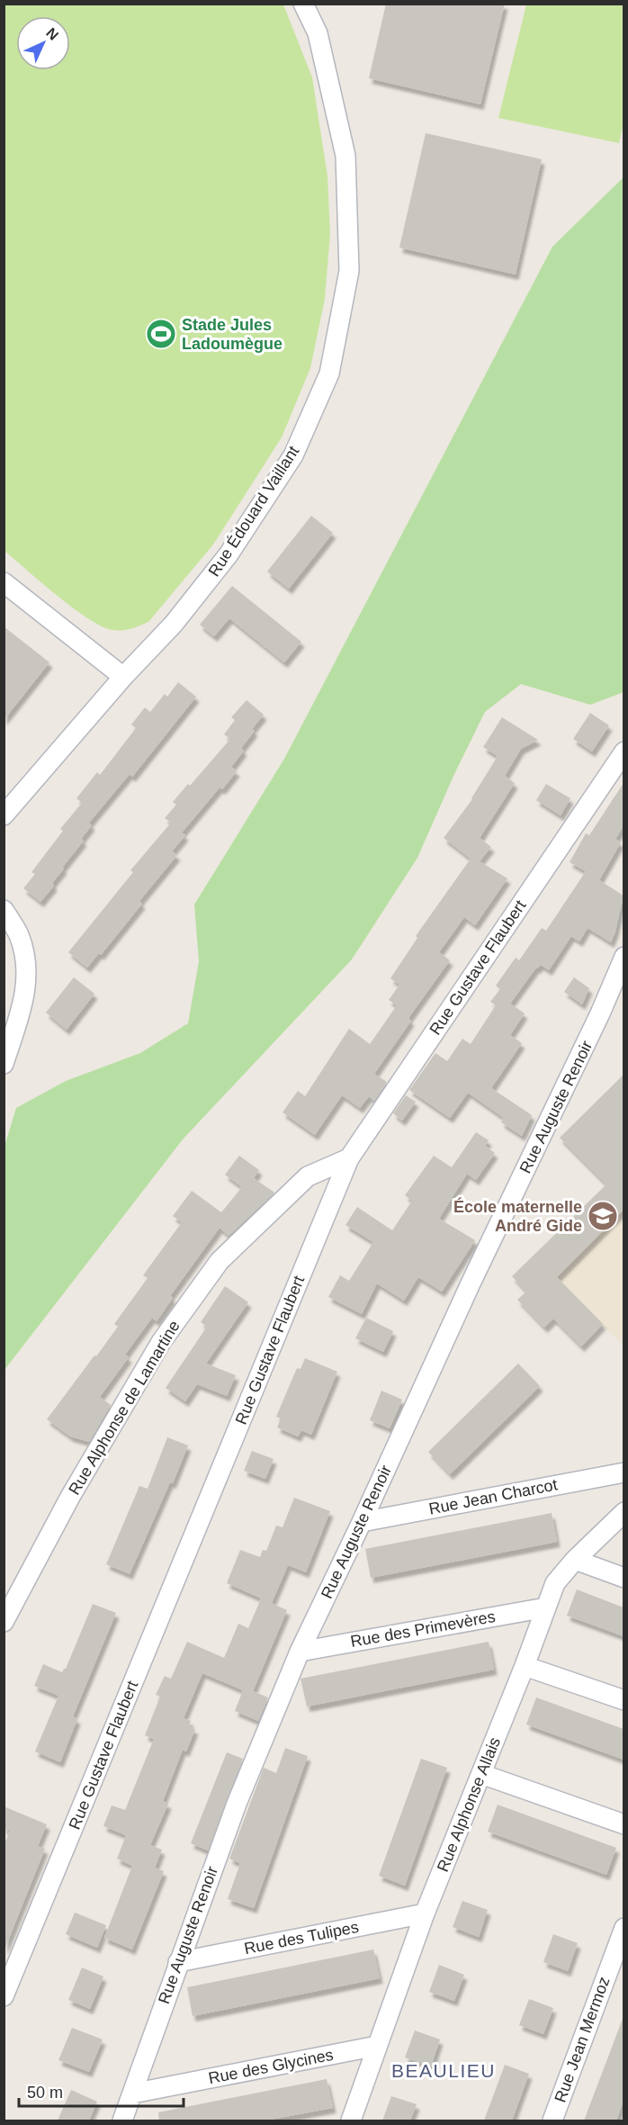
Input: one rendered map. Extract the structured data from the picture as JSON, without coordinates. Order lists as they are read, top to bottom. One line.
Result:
{"streets":{"street":["Rue Édouard Vaillant","Rue Gustave Flaubert","Rue Auguste Renoir","Rue Alphonse de Lamartine","Rue Jean Charcot","Rue des Primevères","Rue Alphonse Allais","Rue des Tulipes","Rue Jean Mermoz","Rue des Glycines"]},"crossings":[["Rue Gustave Flaubert","Rue Alphonse de Lamartine"],["Rue Auguste Renoir","Rue Jean Charcot"],["Rue Auguste Renoir","Rue des Primevères"],["Rue Auguste Renoir","Rue des Tulipes"],["Rue Auguste Renoir","Rue des Glycines"],["Rue des Primevères","Rue Alphonse Allais"],["Rue Alphonse Allais","Rue des Tulipes"],["Rue Alphonse Allais","Rue des Glycines"]],"districts":["BEAULIEU"],"places":{"sports":["Stade Jules Ladoumègue"],"school or university":["École maternelle André Gide"]},"scale_bar":"50 m","north":"top right"}
